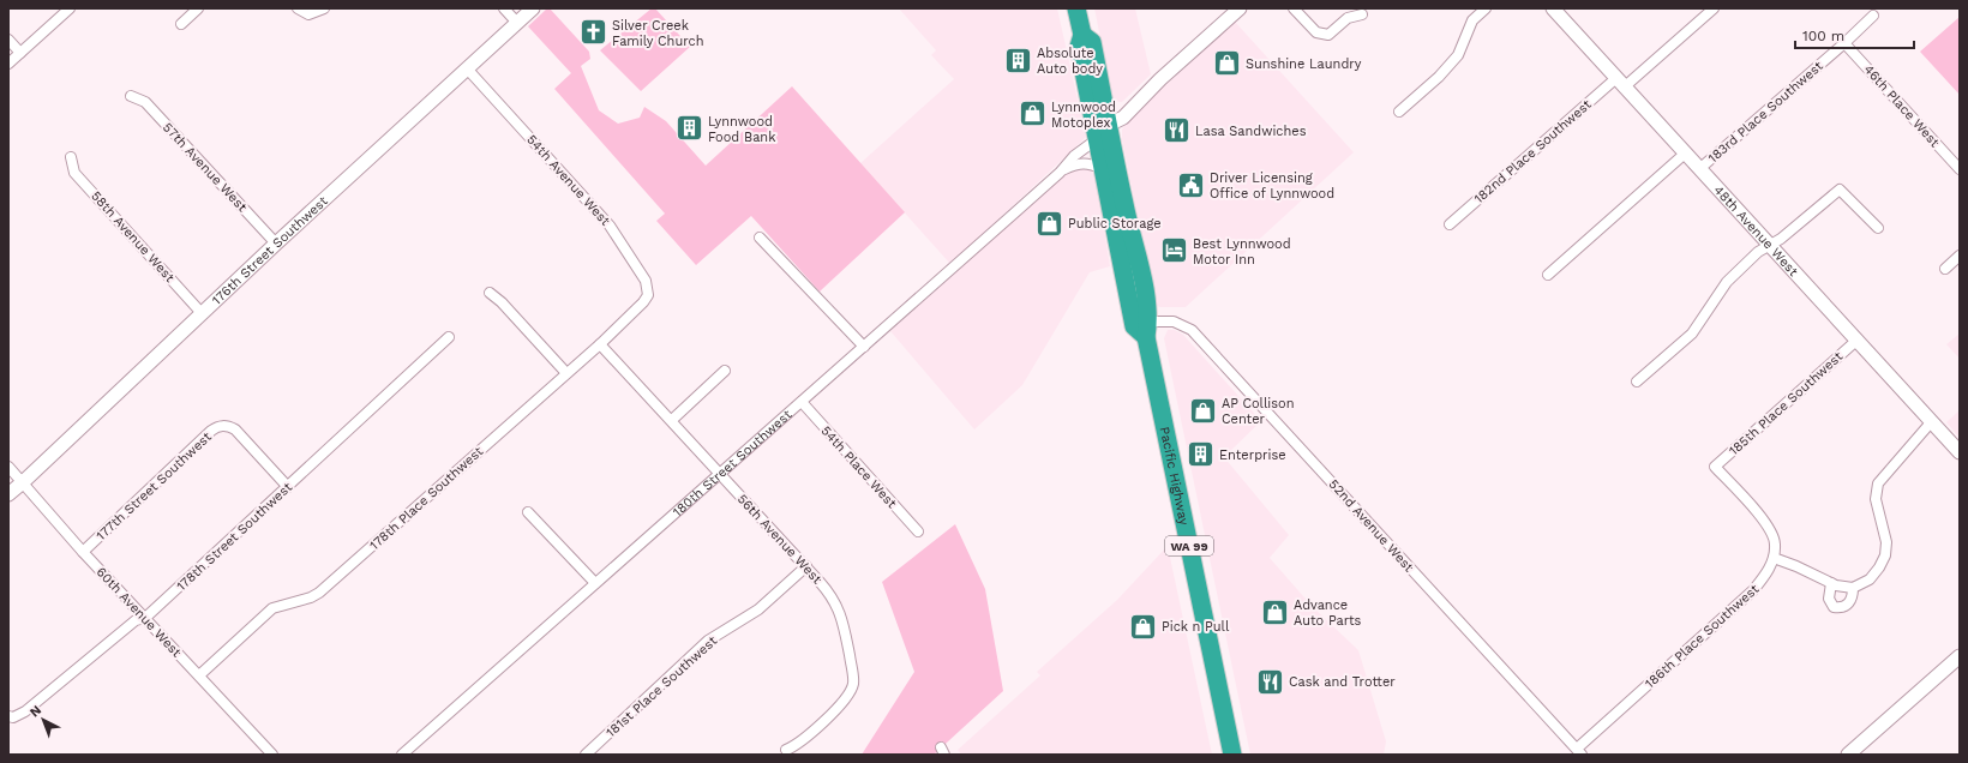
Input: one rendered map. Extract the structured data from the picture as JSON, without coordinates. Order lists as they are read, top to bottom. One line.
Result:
{"streets":{"highway":["Pacific Highway","WA 99"],"street":["46th Place West","183rd Place Southwest","182nd Place Southwest","57th Avenue West","54th Avenue West","48th Avenue West","58th Avenue West","176th Street Southwest","185th Place Southwest","180th Street Southwest","54th Place West","177th Street Southwest","178th Place Southwest","52nd Avenue West","178th Street Southwest","56th Avenue West","60th Avenue West","186th Place Southwest","181st Place Southwest"]},"crossings":[["46th Place West","183rd Place Southwest"],["183rd Place Southwest","48th Avenue West"],["182nd Place Southwest","48th Avenue West"],["57th Avenue West","176th Street Southwest"],["54th Avenue West","176th Street Southwest"],["54th Avenue West","178th Place Southwest"],["48th Avenue West","185th Place Southwest"],["58th Avenue West","176th Street Southwest"],["176th Street Southwest","60th Avenue West"],["185th Place Southwest","186th Place Southwest"],["180th Street Southwest","54th Place West"],["180th Street Southwest","Pacific Highway"],["180th Street Southwest","56th Avenue West"],["Pacific Highway","52nd Avenue West"],["177th Street Southwest","178th Street Southwest"],["177th Street Southwest","60th Avenue West"],["178th Place Southwest","56th Avenue West"],["178th Place Southwest","60th Avenue West"],["52nd Avenue West","186th Place Southwest"],["178th Street Southwest","60th Avenue West"],["56th Avenue West","181st Place Southwest"]],"places":{"church":["Silver Creek Family Church"],"building":["Absolute Auto body","Lynnwood Food Bank","Enterprise"],"shop":["Sunshine Laundry","Lynnwood Motoplex","Public Storage","AP Collison Center","Advance Auto Parts","Pick n Pull"],"restaurant":["Lasa Sandwiches","Cask and Trotter"],"public building":["Driver Licensing Office of Lynnwood"],"hotel":["Best Lynnwood Motor Inn"]},"scale_bar":"100 m","north":"top left"}
